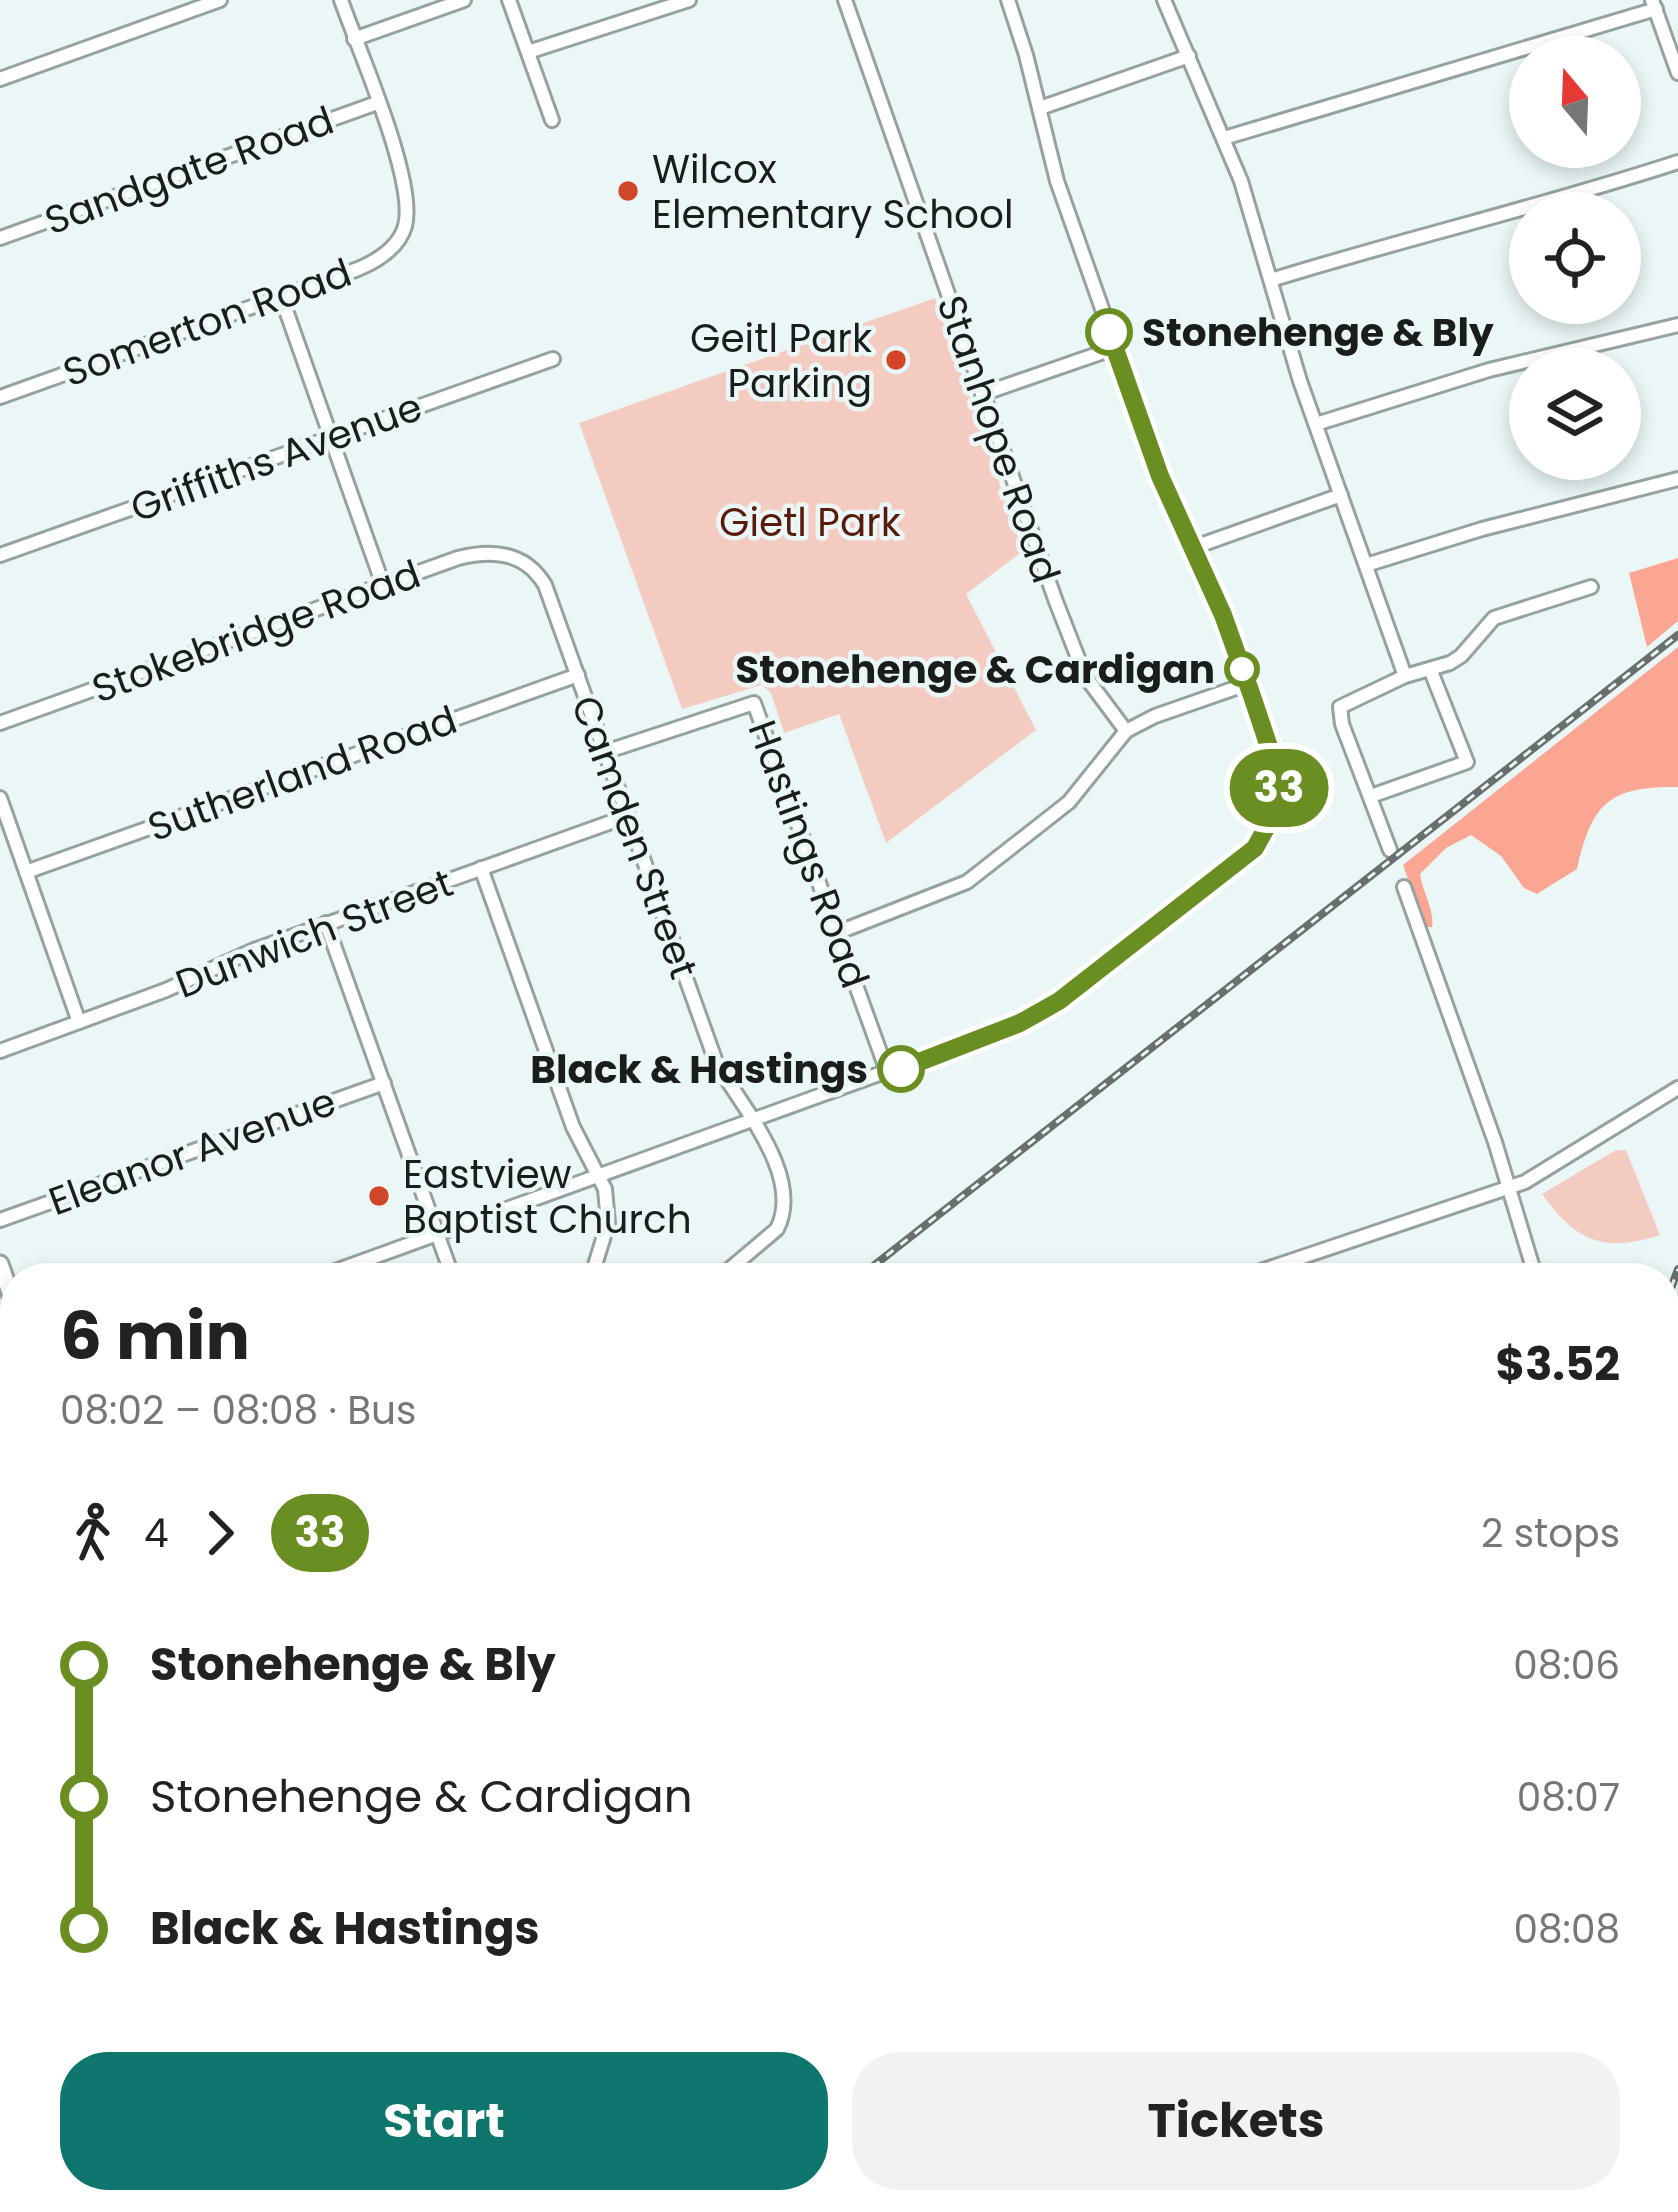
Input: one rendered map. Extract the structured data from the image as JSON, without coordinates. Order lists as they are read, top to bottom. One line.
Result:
{"streets":{"street":["Sandgate Road","Somerton Road","Stanhope Road","Griffiths Avenue","Stokebridge Road","Sutherland Road","Camden Street","Hastings Road","Dunwich Street","Eleanor Avenue"]},"crossings":[["Sandgate Road","Somerton Road"],["Stokebridge Road","Camden Street"],["Sutherland Road","Camden Street"],["Camden Street","Hastings Road"],["Camden Street","Dunwich Street"]],"parks":["Gietl Park"],"places":["Wilcox Elementary School","Stonehenge & Bly","Geitl Park Parking","Stonehenge & Cardigan","Black & Hastings","Eastview Baptist Church"],"lines":["bus line 33"],"north":"top","page":{"on_map":"33","heading":["6 min","08:02 – 08:08 · Bus","$3.52"],"legs":["4","33","2 stops"],"list":[{"name":"Stonehenge & Bly","value":"08:06"},{"name":"Stonehenge & Cardigan","value":"08:07"},{"name":"Black & Hastings","value":"08:08"}],"buttons":["Start","Tickets"]}}
